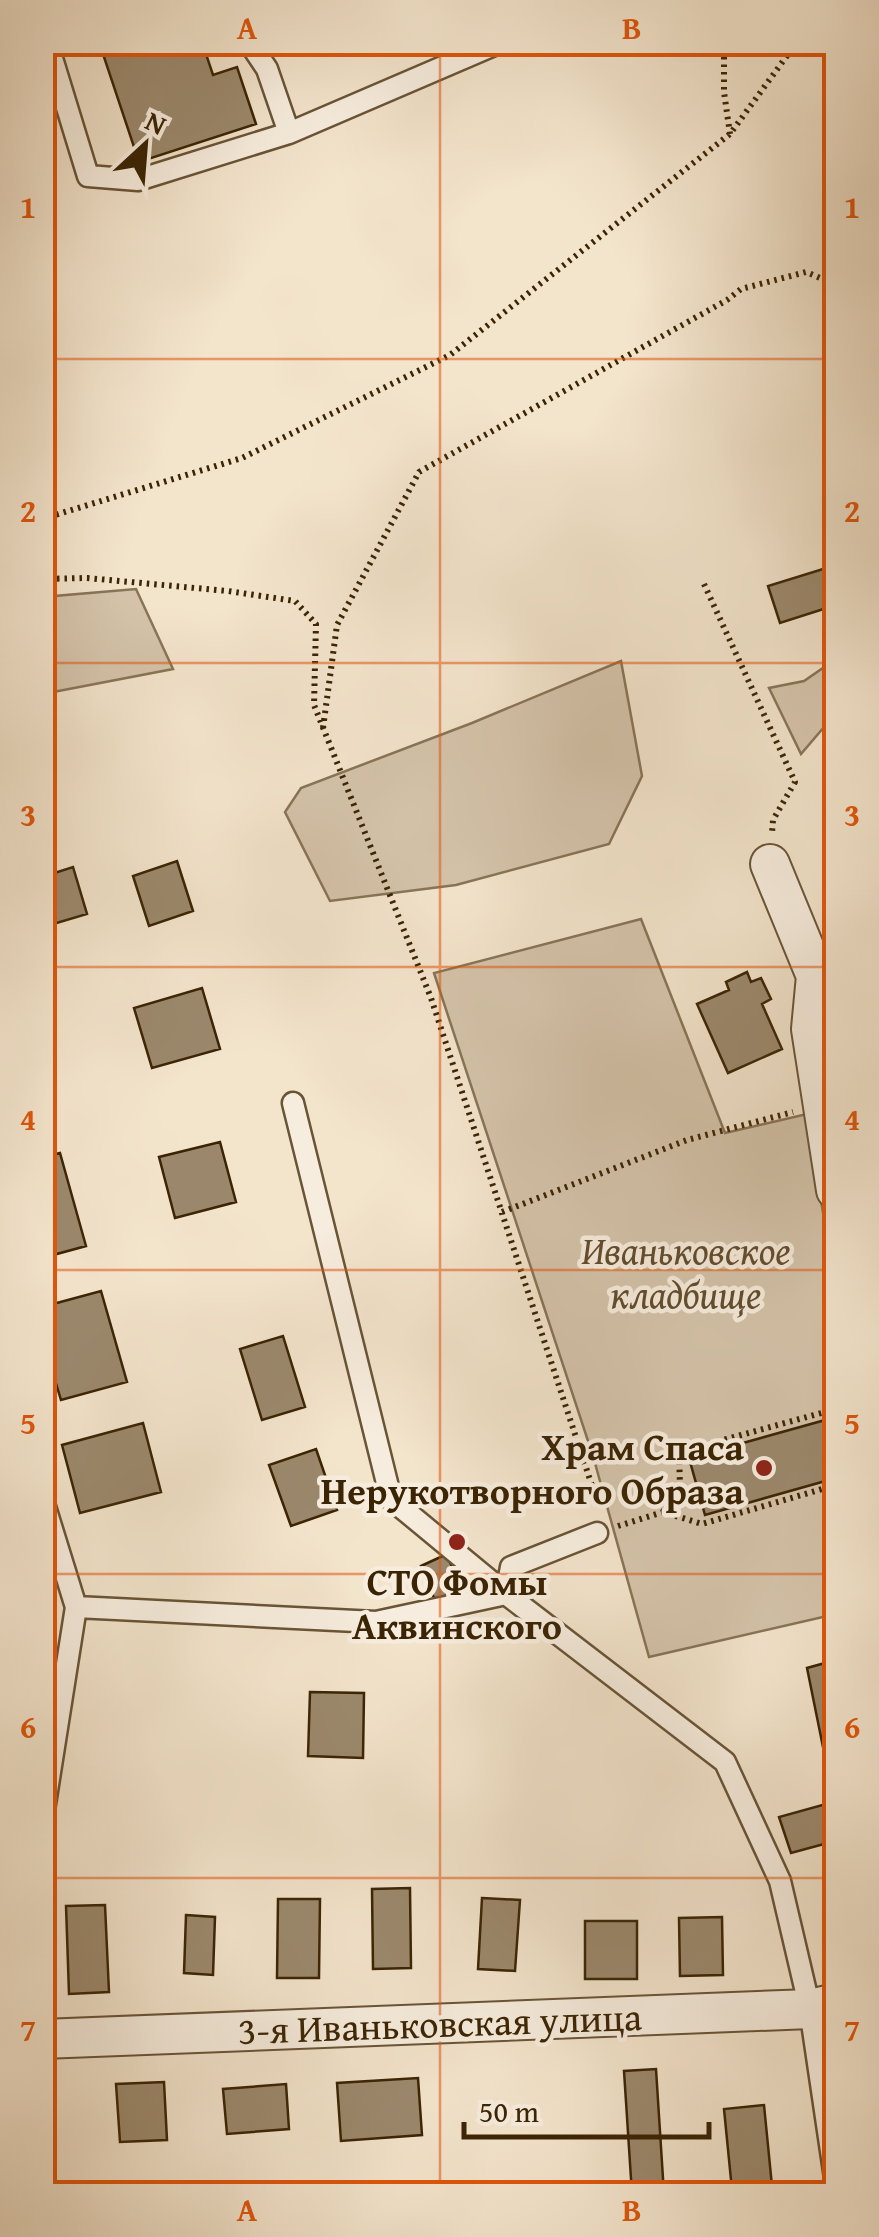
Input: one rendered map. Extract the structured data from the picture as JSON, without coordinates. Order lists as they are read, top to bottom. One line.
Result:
{"streets":{"street":["3-я Иваньковская улица"]},"parks":["Иваньковское кладбище"],"places":["Храм Спаса Нерукотворного Образа","СТО Фомы Аквинского"],"scale_bar":"50 m","north":"top right","grid":{"columns":["A","B"],"rows":["1","2","3","4","5","6","7"]}}
